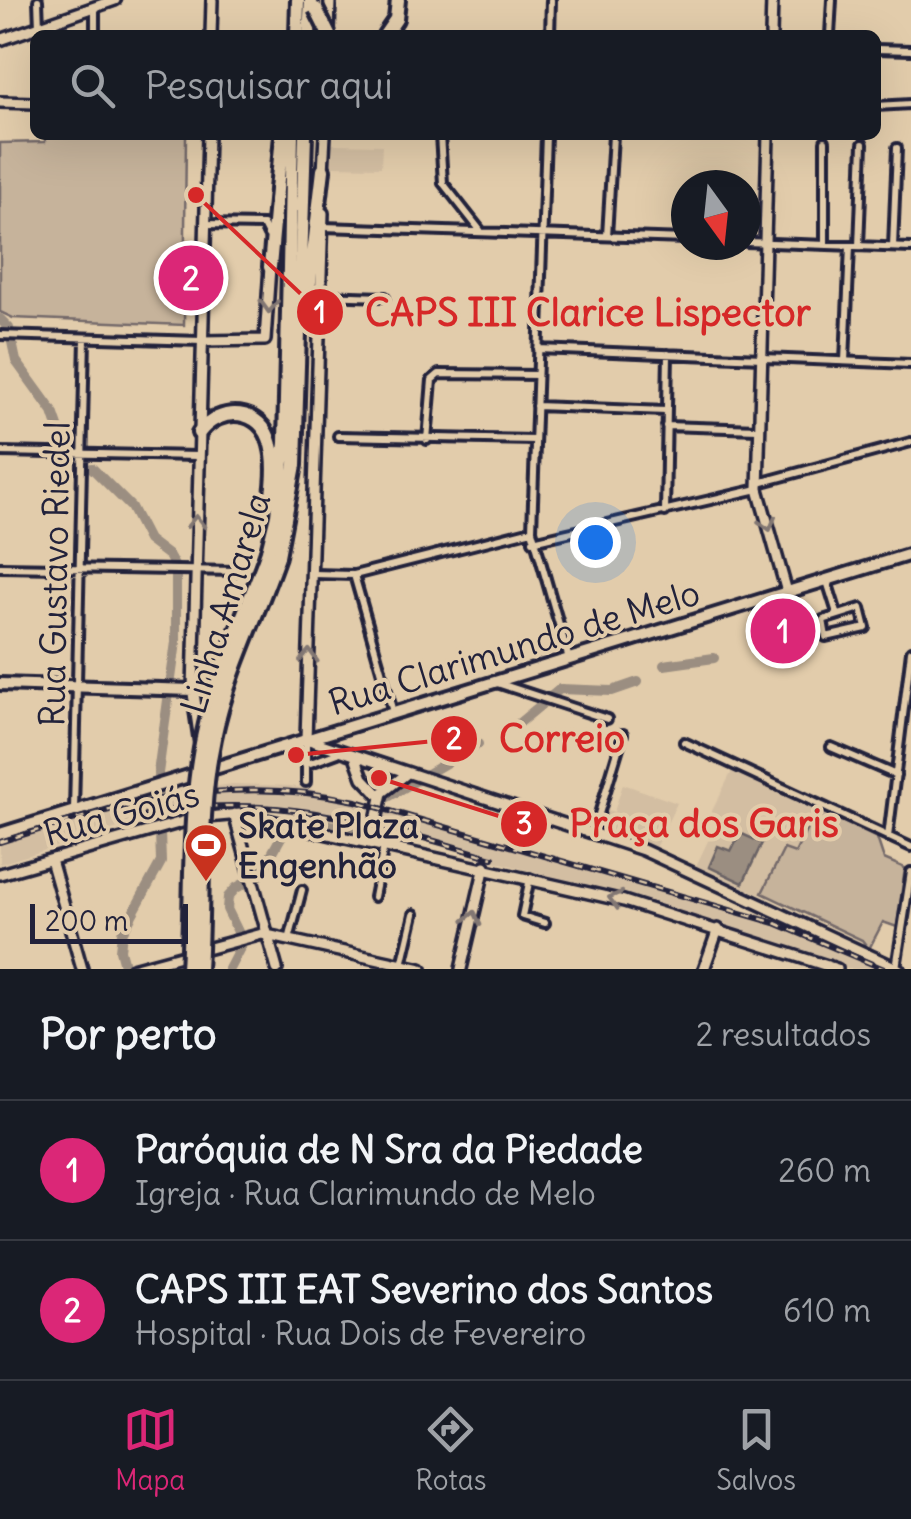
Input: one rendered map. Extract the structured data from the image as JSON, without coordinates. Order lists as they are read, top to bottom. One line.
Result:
{"streets":{"highway":["Linha Amarela"],"main road":["Rua Clarimundo de Melo"],"street":["Rua Gustavo Riedel","Rua Goiás"]},"crossings":[["Rua Gustavo Riedel","Rua Clarimundo de Melo"]],"places":{"other":["CAPS III Clarice Lispector","Correio","Praça dos Garis"],"sports":["Skate Plaza Engenhão"]},"scale_bar":"200 m","north":"bottom","page":{"search":"Pesquisar aqui","pins":["2","1"],"scale":"200 m","heading":["Por perto","2 resultados"],"list":[{"mark":"1","name":"Paróquia de N Sra da Piedade","note":"Igreja · Rua Clarimundo de Melo","value":"260 m"},{"mark":"2","name":"CAPS III EAT Severino dos Santos","note":"Hospital · Rua Dois de Fevereiro","value":"610 m"}],"nav":["Mapa","Rotas","Salvos"]}}
